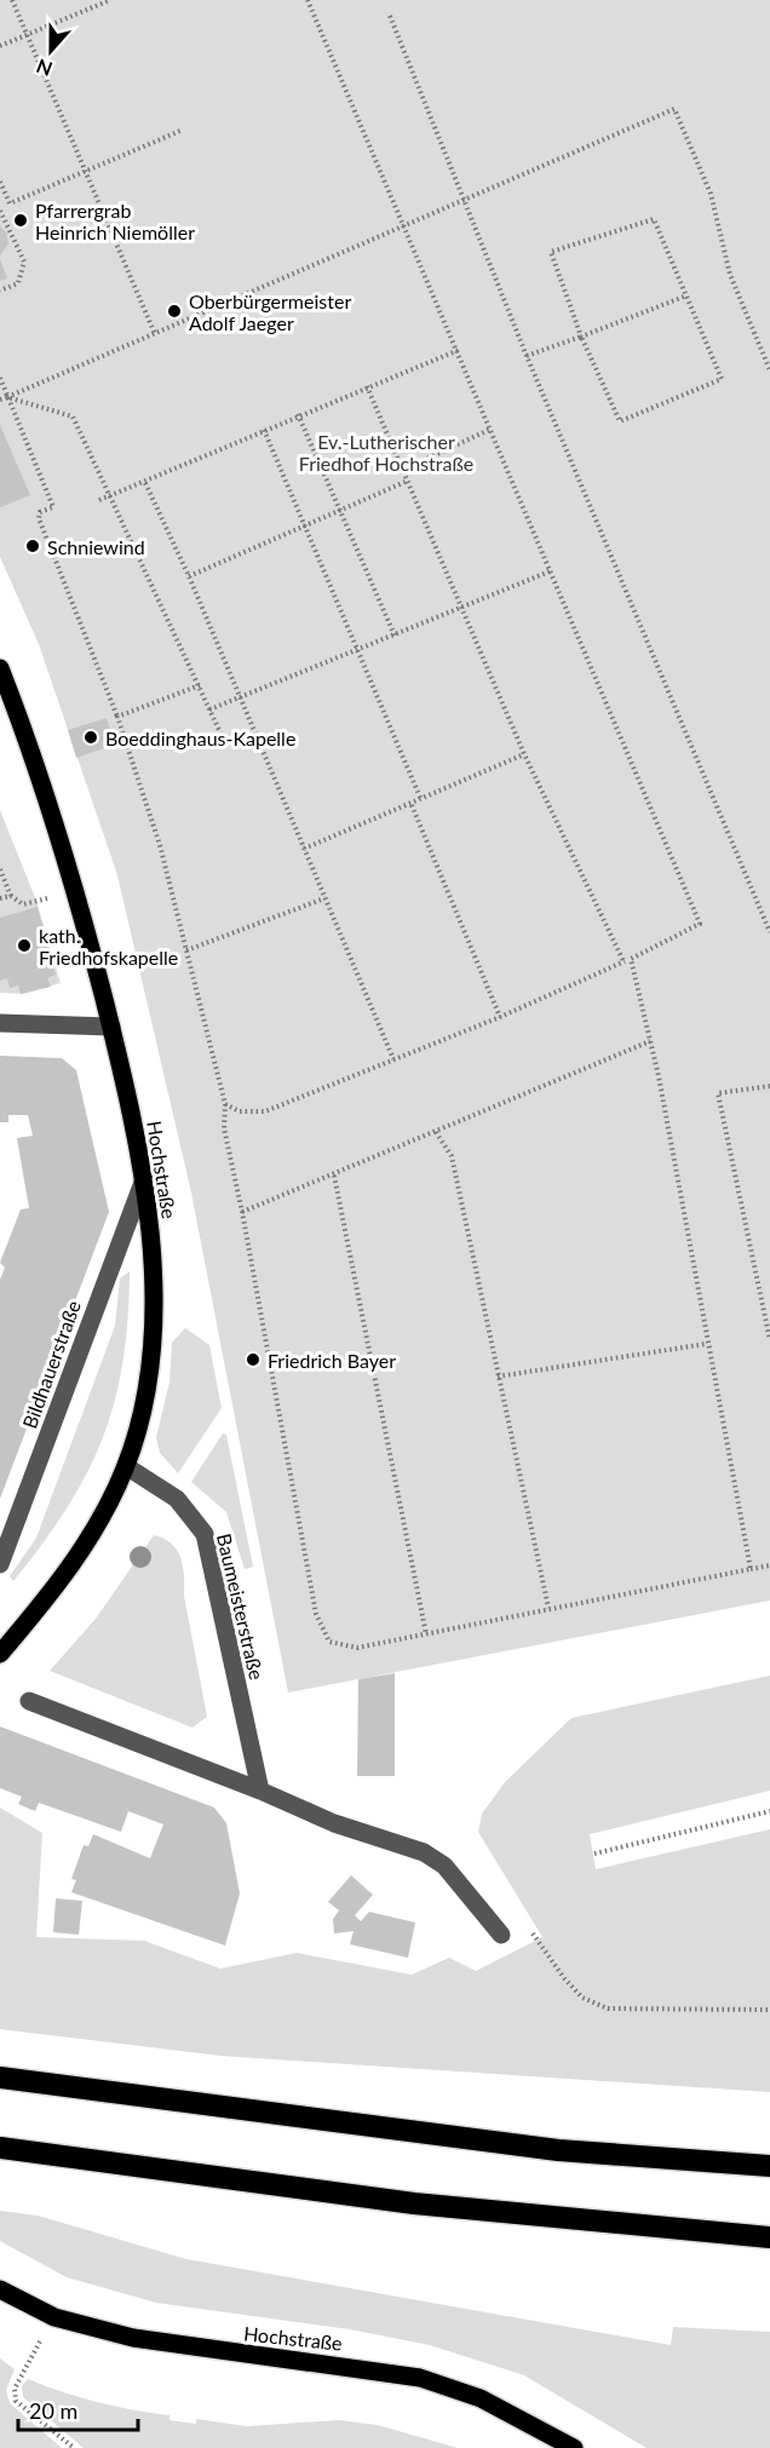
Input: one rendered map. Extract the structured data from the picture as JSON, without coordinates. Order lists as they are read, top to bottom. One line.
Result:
{"streets":{"main road":["Hochstraße"],"street":["Bildhauerstraße","Baumeisterstraße"]},"crossings":[["Hochstraße","Bildhauerstraße"],["Hochstraße","Baumeisterstraße"]],"parks":["Ev.-Lutherischer Friedhof Hochstraße"],"places":["Pfarrergrab Heinrich Niemöller","Oberbürgermeister Adolf Jaeger","Schniewind","Boeddinghaus-Kapelle","kath. Friedhofskapelle","Friedrich Bayer"],"scale_bar":"20 m","north":"bottom"}
